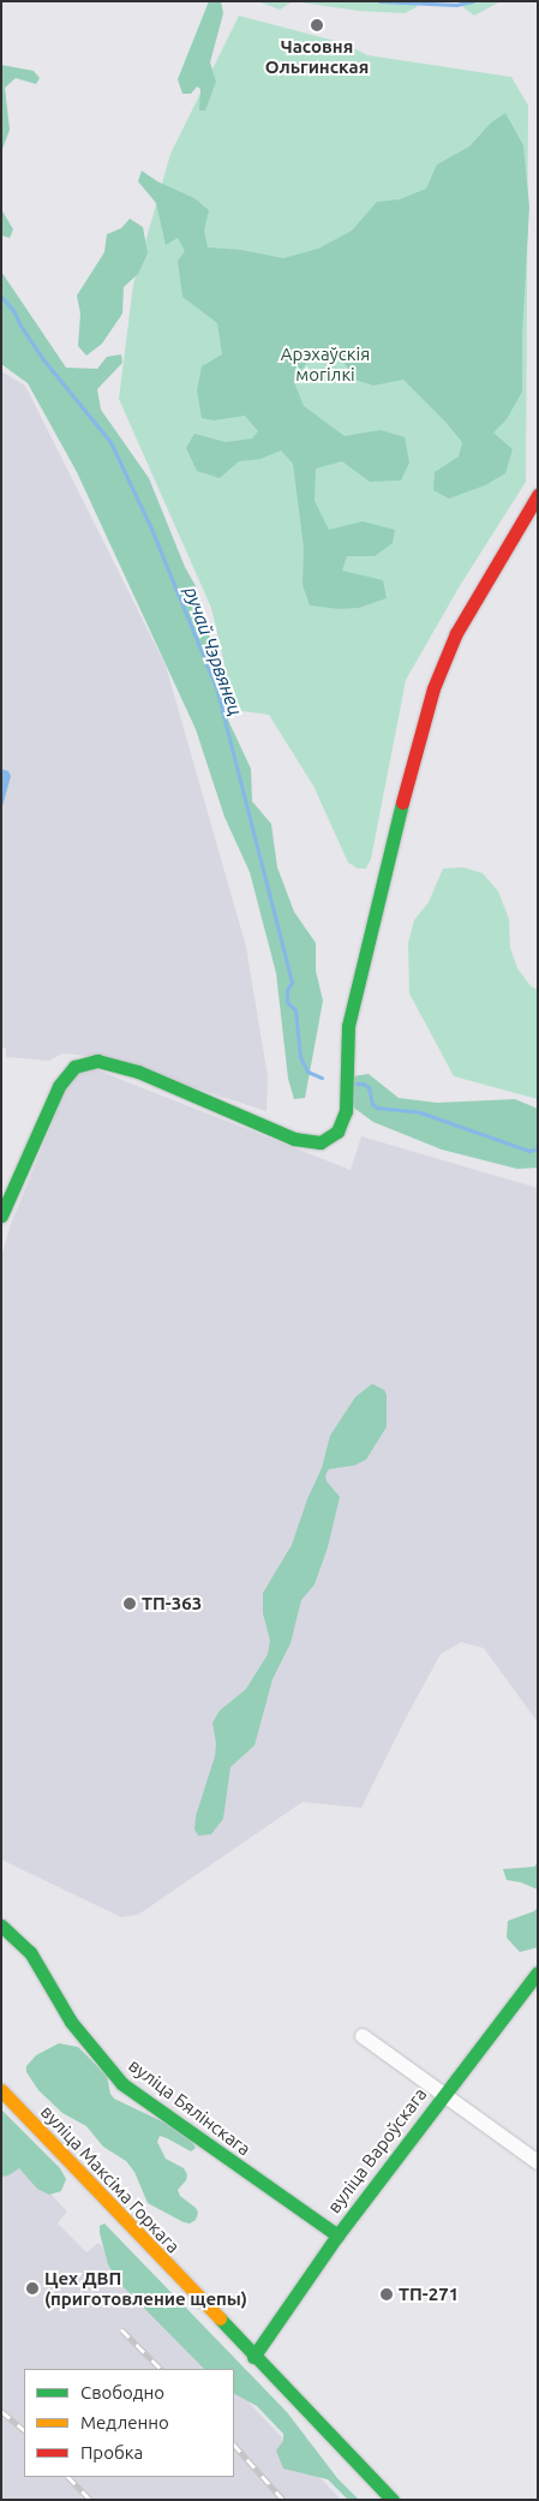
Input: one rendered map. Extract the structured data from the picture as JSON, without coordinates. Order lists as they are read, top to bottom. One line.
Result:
{"streets":{"street":["вуліца Бялінскага","вуліца Вароўскага","вуліца Максіма Горкага"]},"crossings":[["вуліца Бялінскага","вуліца Вароўскага"],["вуліца Вароўскага","вуліца Максіма Горкага"]],"water":["ручай Чэрвянец"],"parks":["Арэхаўскія могілкі"],"places":["Часовня Ольгинская","ТП-363","Цех ДВП (приготовление щепы)","ТП-271"],"legend":["Свободно","Медленно","Пробка"]}
